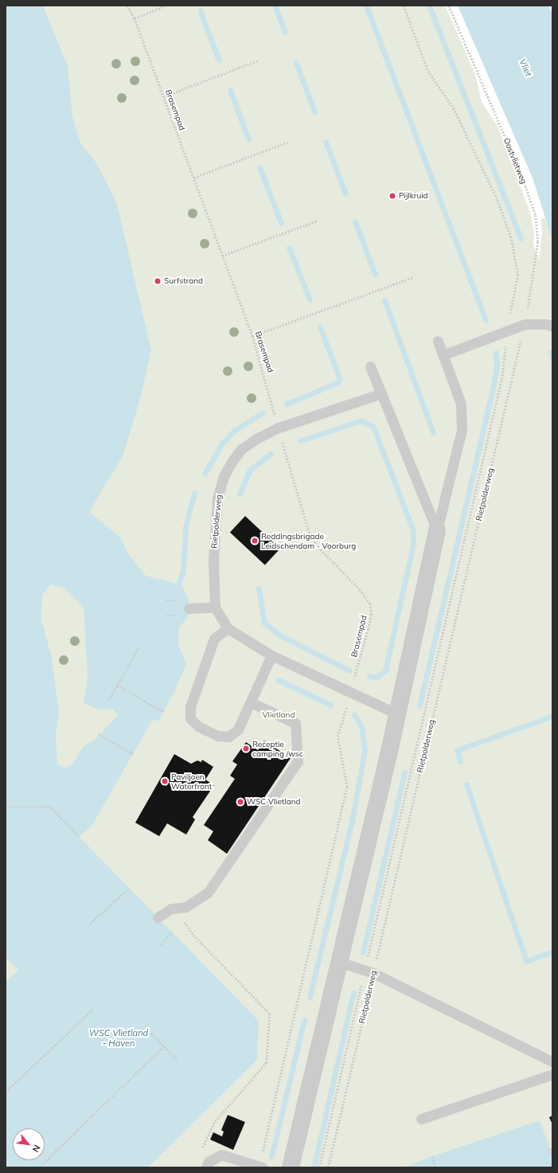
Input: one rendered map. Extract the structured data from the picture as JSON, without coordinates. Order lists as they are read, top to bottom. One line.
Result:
{"streets":{"lane":["Rietpolderweg"],"path":["Brasempad","Oostvlietweg"]},"crossings":[["Brasempad","Rietpolderweg"],["Oostvlietweg","Rietpolderweg"]],"water":["Vliet","WSC Vlietland - Haven"],"parks":["Vlietland"],"places":["Pijlkruid","Surfstrand","Reddingsbrigade Leidschendam - Voorburg","Receptie camping /wsc","Paviljoen Waterfront","WSC Vlietland"],"north":"bottom right"}
